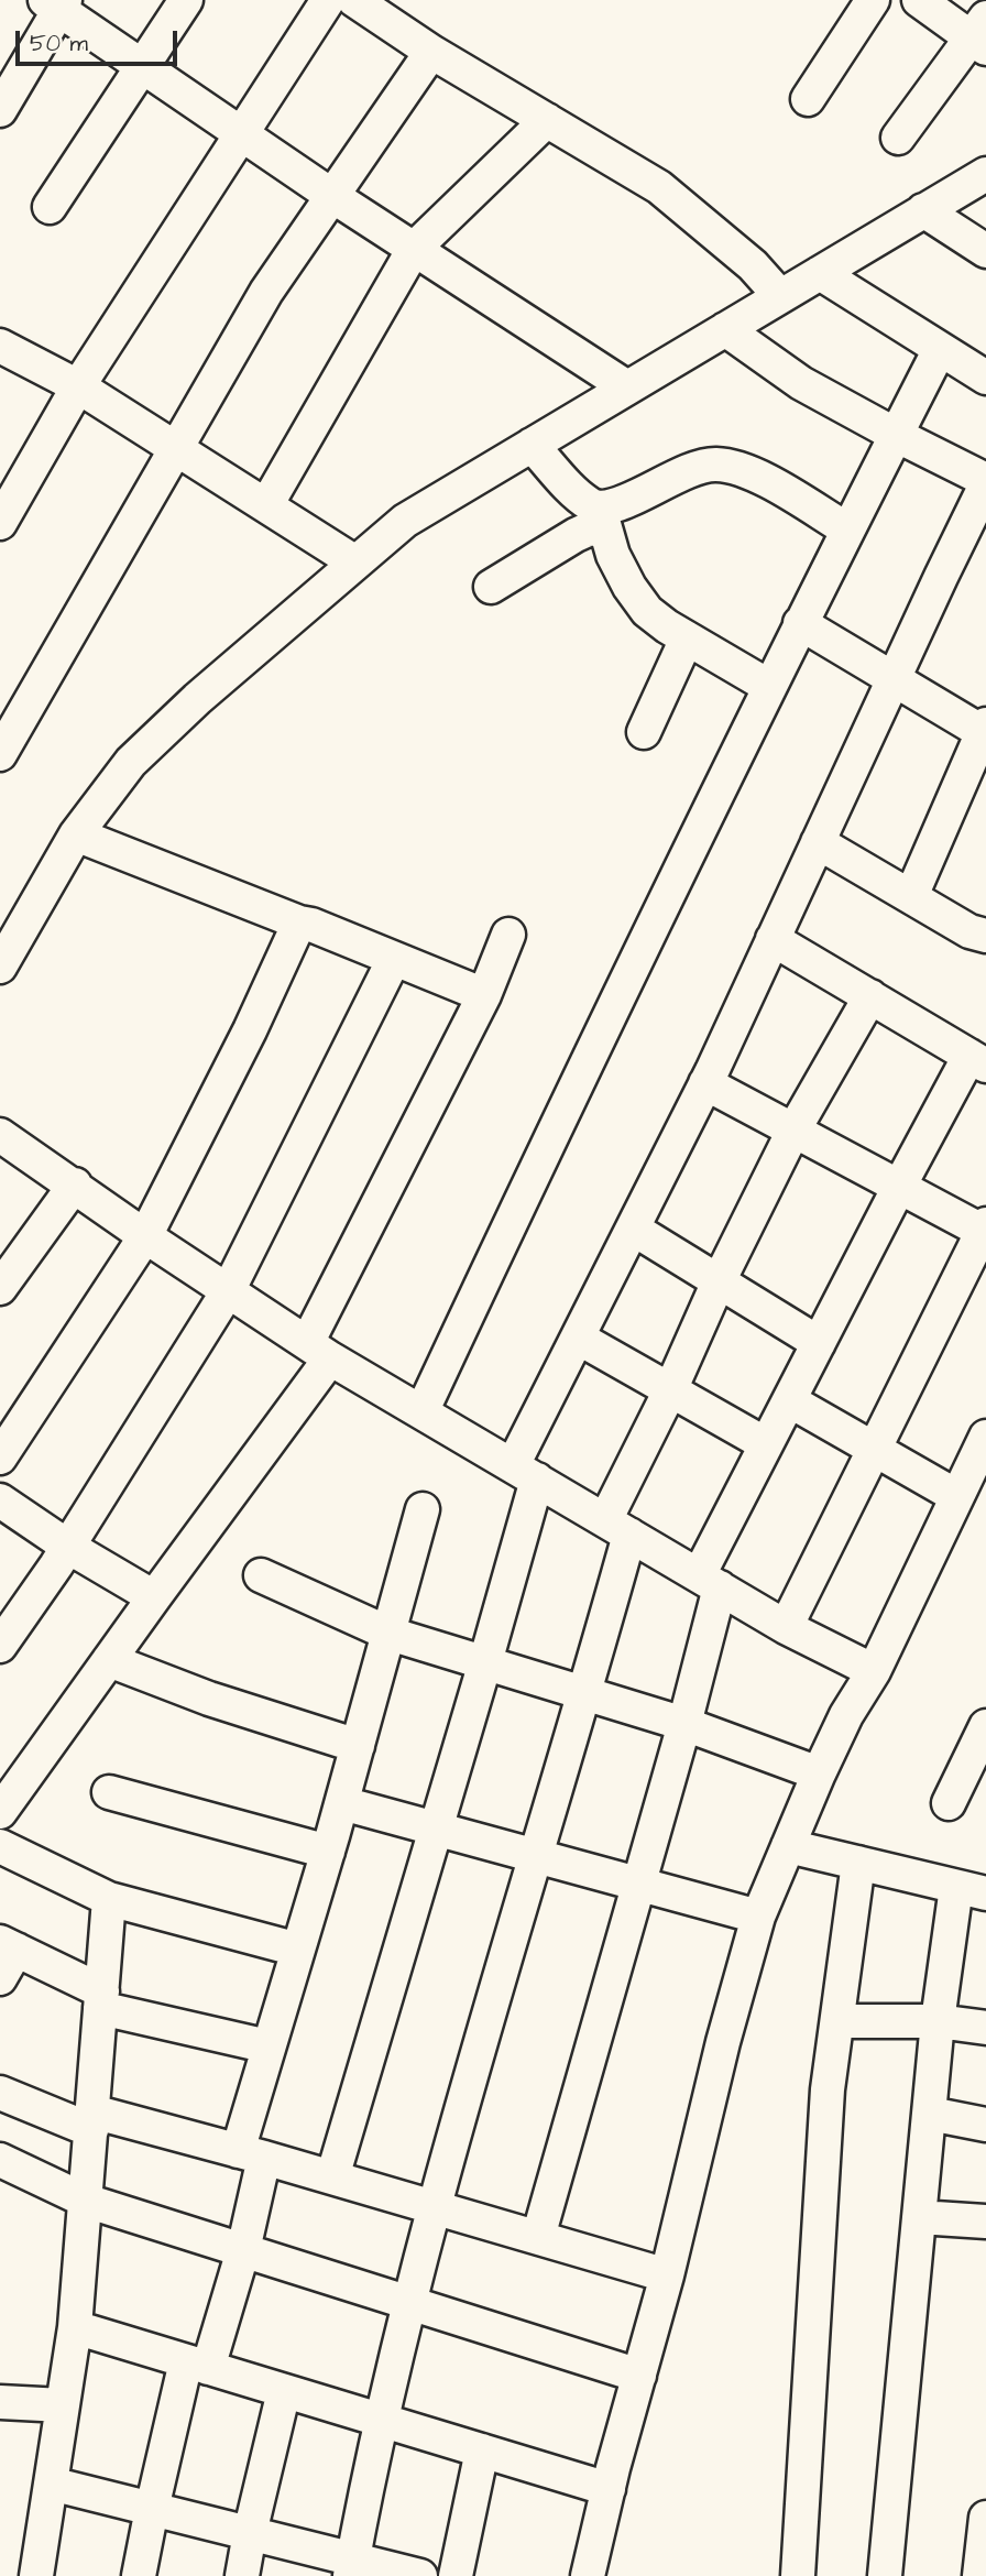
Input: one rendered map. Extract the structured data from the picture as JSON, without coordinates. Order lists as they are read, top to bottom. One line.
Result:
{"scale_bar":"50 m"}
